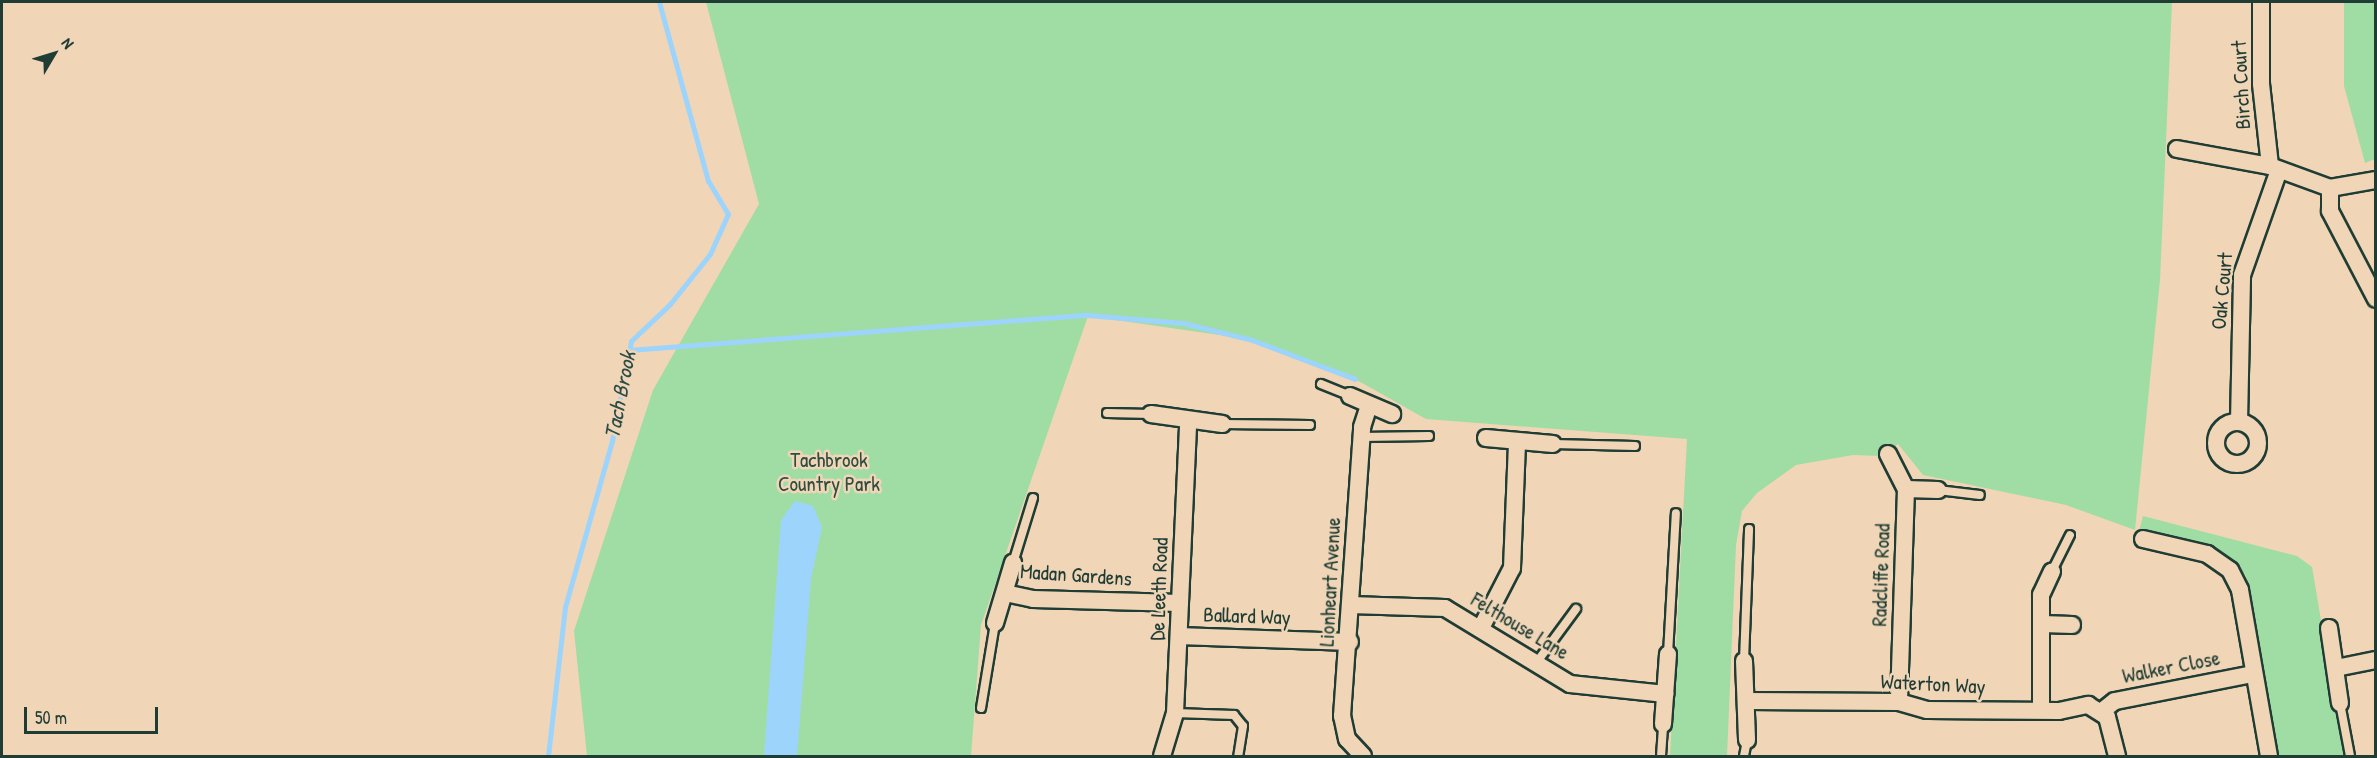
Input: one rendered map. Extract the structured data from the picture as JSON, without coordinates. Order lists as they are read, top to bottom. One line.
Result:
{"streets":{"street":["Birch Court","Oak Court","Madan Gardens","Radcliffe Road","Lionheart Avenue","De Leeth Road","Ballard Way","Felthouse Lane","Walker Close","Waterton Way"]},"crossings":[["Birch Court","Oak Court"],["Madan Gardens","De Leeth Road"],["Radcliffe Road","Waterton Way"],["Lionheart Avenue","Ballard Way"],["Lionheart Avenue","Felthouse Lane"],["De Leeth Road","Ballard Way"],["Walker Close","Waterton Way"]],"water":["Tach Brook"],"parks":["Tachbrook Country Park"],"scale_bar":"50 m","north":"top right"}
